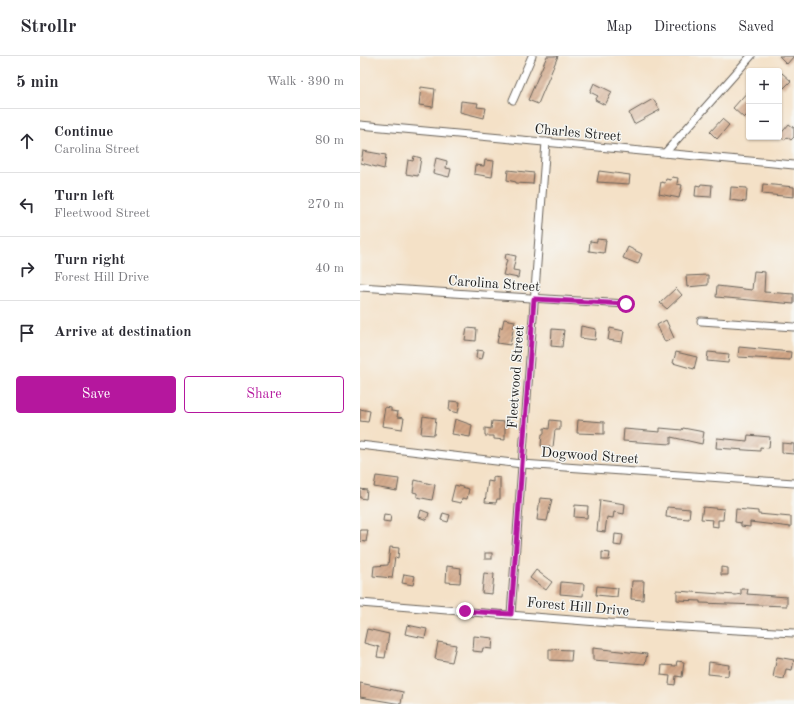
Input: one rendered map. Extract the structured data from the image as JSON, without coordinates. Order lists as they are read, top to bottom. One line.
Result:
{"streets":{"street":["Charles Street","Carolina Street","Fleetwood Street","Dogwood Street","Forest Hill Drive"]},"crossings":[["Charles Street","Fleetwood Street"],["Carolina Street","Fleetwood Street"],["Fleetwood Street","Dogwood Street"],["Fleetwood Street","Forest Hill Drive"]],"page":{"header":"Strollr","nav":["Map","Directions","Saved"],"heading":["5 min","Walk · 390 m"],"map_buttons":["+","−"],"list":[["Continue","Carolina Street","80 m"],["Turn left","Fleetwood Street","270 m"],["Turn right","Forest Hill Drive","40 m"],"Arrive at destination"],"buttons":["Save","Share"]}}
